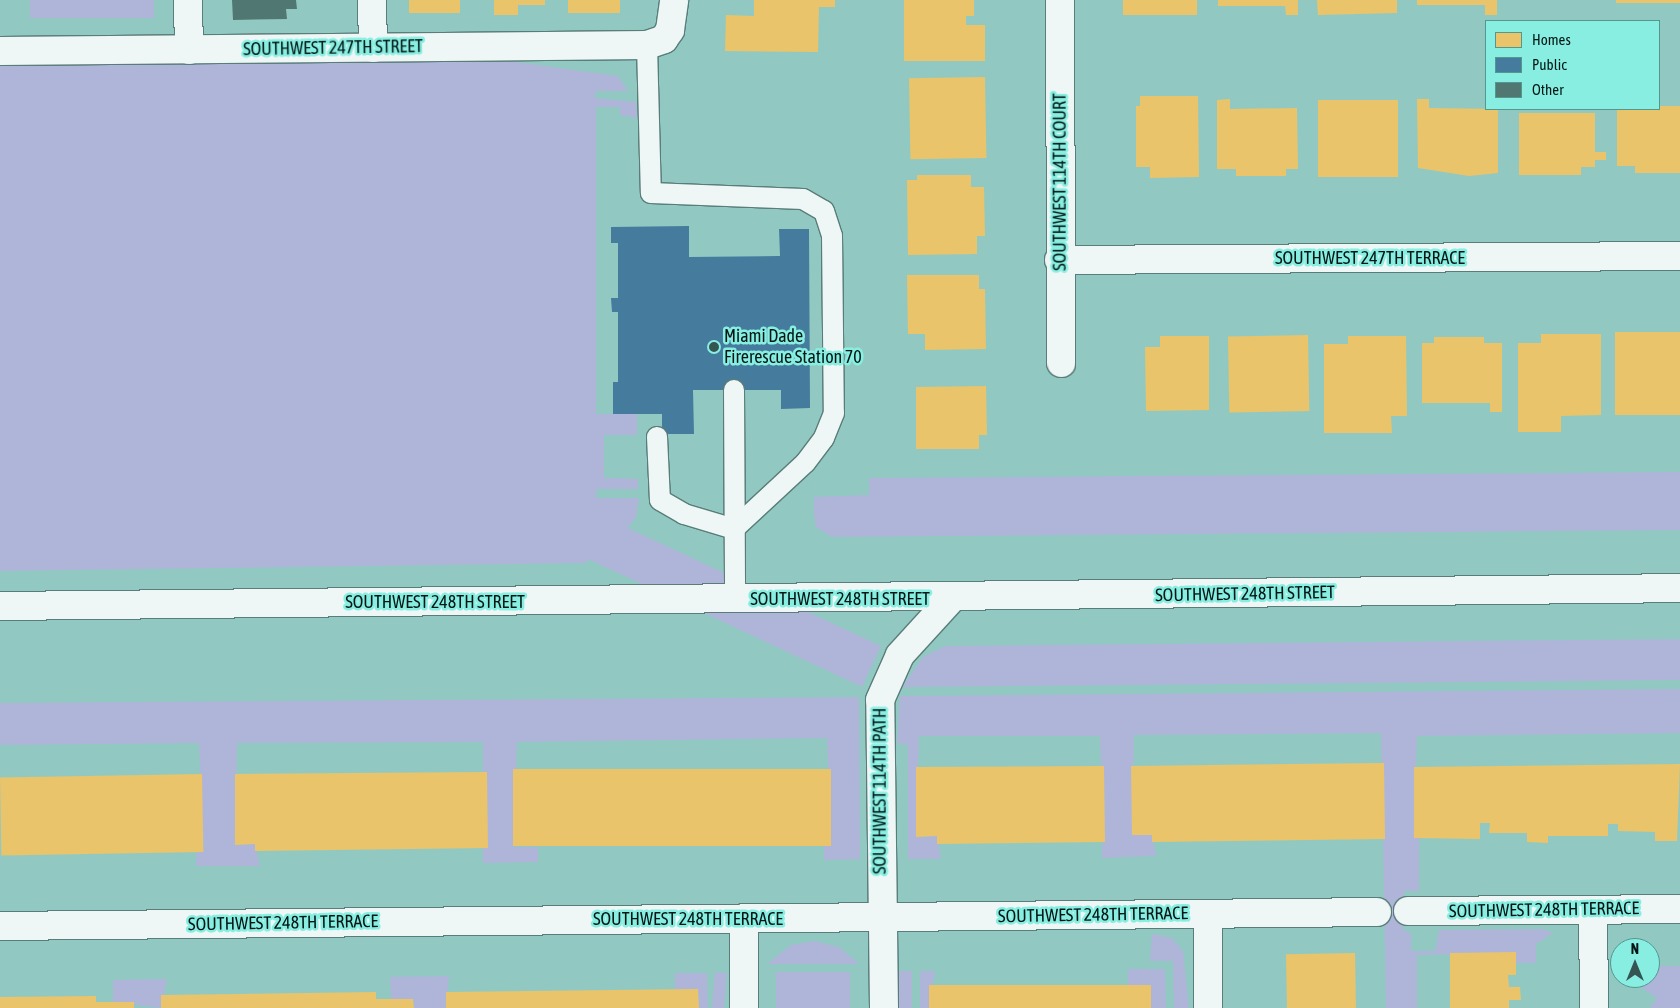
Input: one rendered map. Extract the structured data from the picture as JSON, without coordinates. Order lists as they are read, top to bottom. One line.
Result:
{"streets":{"street":["SOUTHWEST 247TH STREET","SOUTHWEST 114TH COURT","SOUTHWEST 247TH TERRACE","SOUTHWEST 248TH STREET","SOUTHWEST 114TH PATH","SOUTHWEST 248TH TERRACE"]},"crossings":[["SOUTHWEST 114TH COURT","SOUTHWEST 247TH TERRACE"],["SOUTHWEST 248TH STREET","SOUTHWEST 114TH PATH"],["SOUTHWEST 114TH PATH","SOUTHWEST 248TH TERRACE"]],"places":["Miami Dade Firerescue Station 70"],"legend":["Homes","Public","Other"],"north":"top"}
